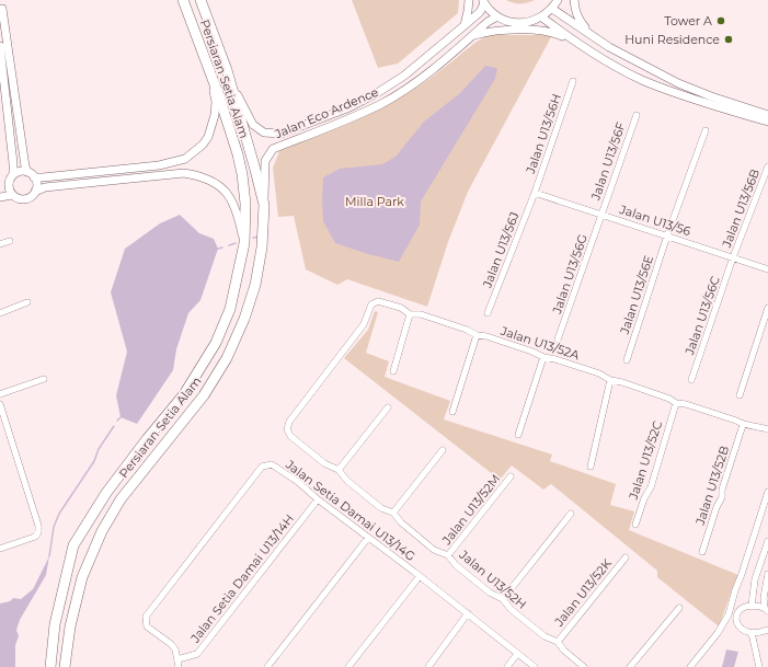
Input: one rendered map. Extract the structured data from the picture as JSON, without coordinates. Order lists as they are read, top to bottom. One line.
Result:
{"streets":{"highway":["Persiaran Setia Alam"],"street":["Jalan Eco Ardence","Jalan U13/56H","Jalan U13/56F","Jalan U13/56B","Jalan U13/56","Jalan U13/56J","Jalan U13/56G","Jalan U13/56E","Jalan U13/56C","Jalan U13/52A","Jalan U13/52C","Jalan U13/52B","Jalan U13/52M","Jalan Setia Damai U13/14G","Jalan Setia Damai U13/14H","Jalan U13/52H","Jalan U13/52K"]},"crossings":[["Persiaran Setia Alam","Jalan Eco Ardence"],["Jalan U13/56H","Jalan U13/56"],["Jalan U13/56H","Jalan U13/56J"],["Jalan U13/56F","Jalan U13/56"],["Jalan U13/56F","Jalan U13/56G"],["Jalan U13/56B","Jalan U13/56"],["Jalan U13/56B","Jalan U13/56C"],["Jalan U13/56","Jalan U13/56J"],["Jalan U13/56","Jalan U13/56G"],["Jalan U13/56","Jalan U13/56E"],["Jalan U13/56","Jalan U13/56C"],["Jalan U13/52A","Jalan U13/52C"],["Jalan U13/52A","Jalan U13/52B"],["Jalan U13/52A","Jalan U13/52H"],["Jalan U13/52M","Jalan U13/52H"],["Jalan Setia Damai U13/14G","Jalan Setia Damai U13/14H"],["Jalan U13/52H","Jalan U13/52K"]],"parks":["Milla Park"],"places":["Tower A","Huni Residence"]}
